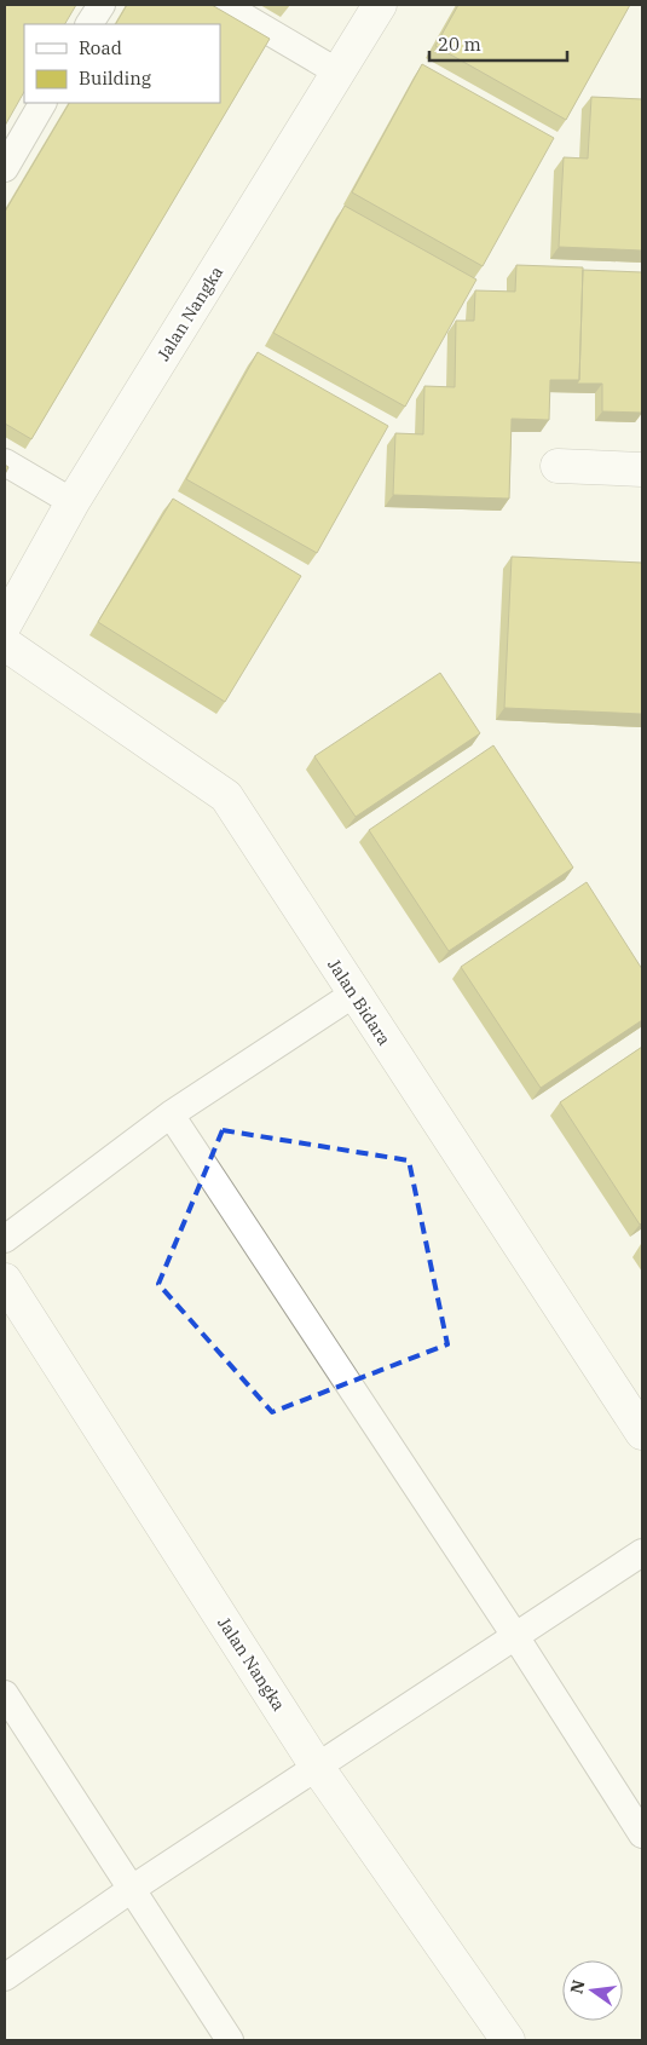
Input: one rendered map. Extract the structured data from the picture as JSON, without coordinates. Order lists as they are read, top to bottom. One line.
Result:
{"streets":{"street":["Jalan Nangka","Jalan Bidara"]},"legend":["Road","Building"],"scale_bar":"20 m","north":"left"}
